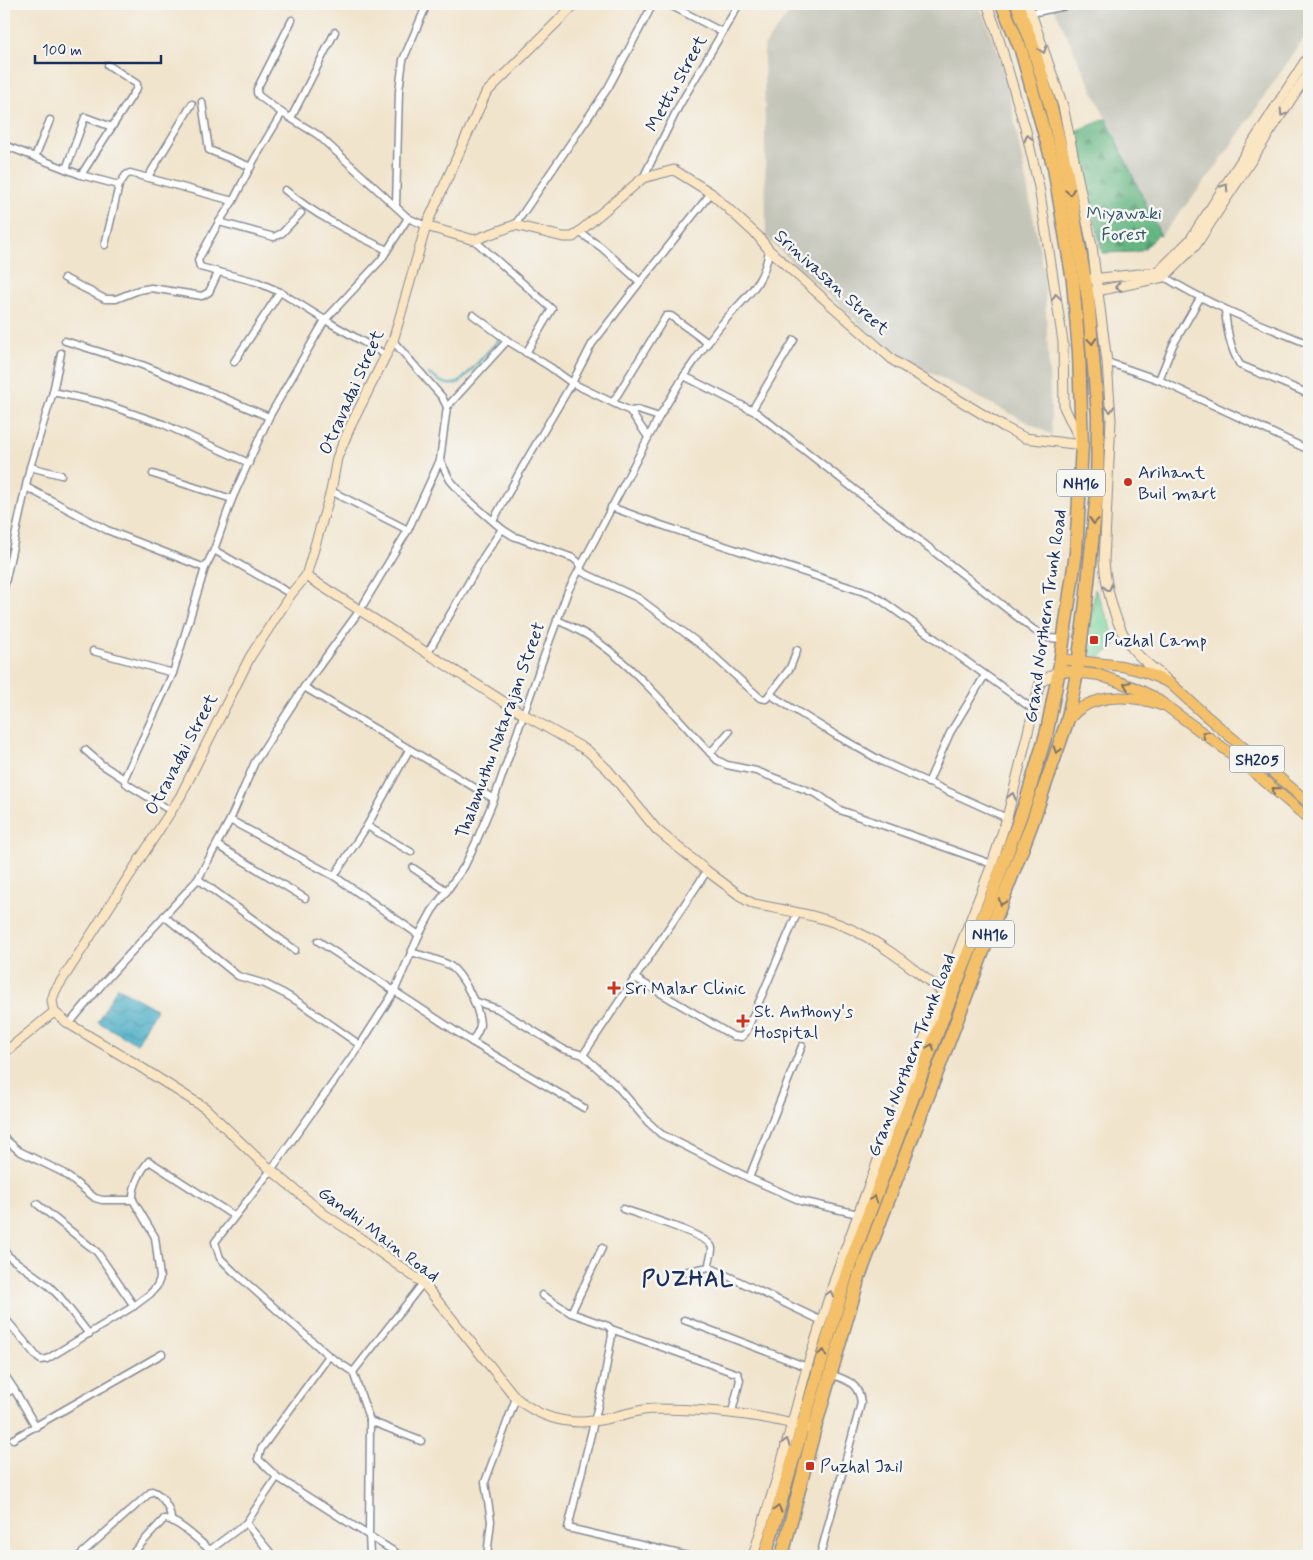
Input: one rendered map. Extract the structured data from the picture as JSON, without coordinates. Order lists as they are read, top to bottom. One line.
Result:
{"streets":{"highway":["NH16","Grand Northern Trunk Road"],"main road":["SH205"],"street":["Mettu Street","Srinivasan Street","Otravadai Street","Thalamuthu Natarajan Street","Gandhi Main Road"]},"crossings":[["Mettu Street","Srinivasan Street"],["Srinivasan Street","Grand Northern Trunk Road"],["Srinivasan Street","Thalamuthu Natarajan Street"],["Otravadai Street","Gandhi Main Road"],["Grand Northern Trunk Road","SH205"],["Grand Northern Trunk Road","Gandhi Main Road"],["Thalamuthu Natarajan Street","Gandhi Main Road"]],"districts":["PUZHAL"],"parks":["Miyawaki Forest"],"places":{"other":["Arihant Buil mart"],"transit":["Puzhal Camp","Puzhal Jail"],"health":["Sri Malar Clinic","St. Anthony's Hospital"]},"scale_bar":"100 m"}
